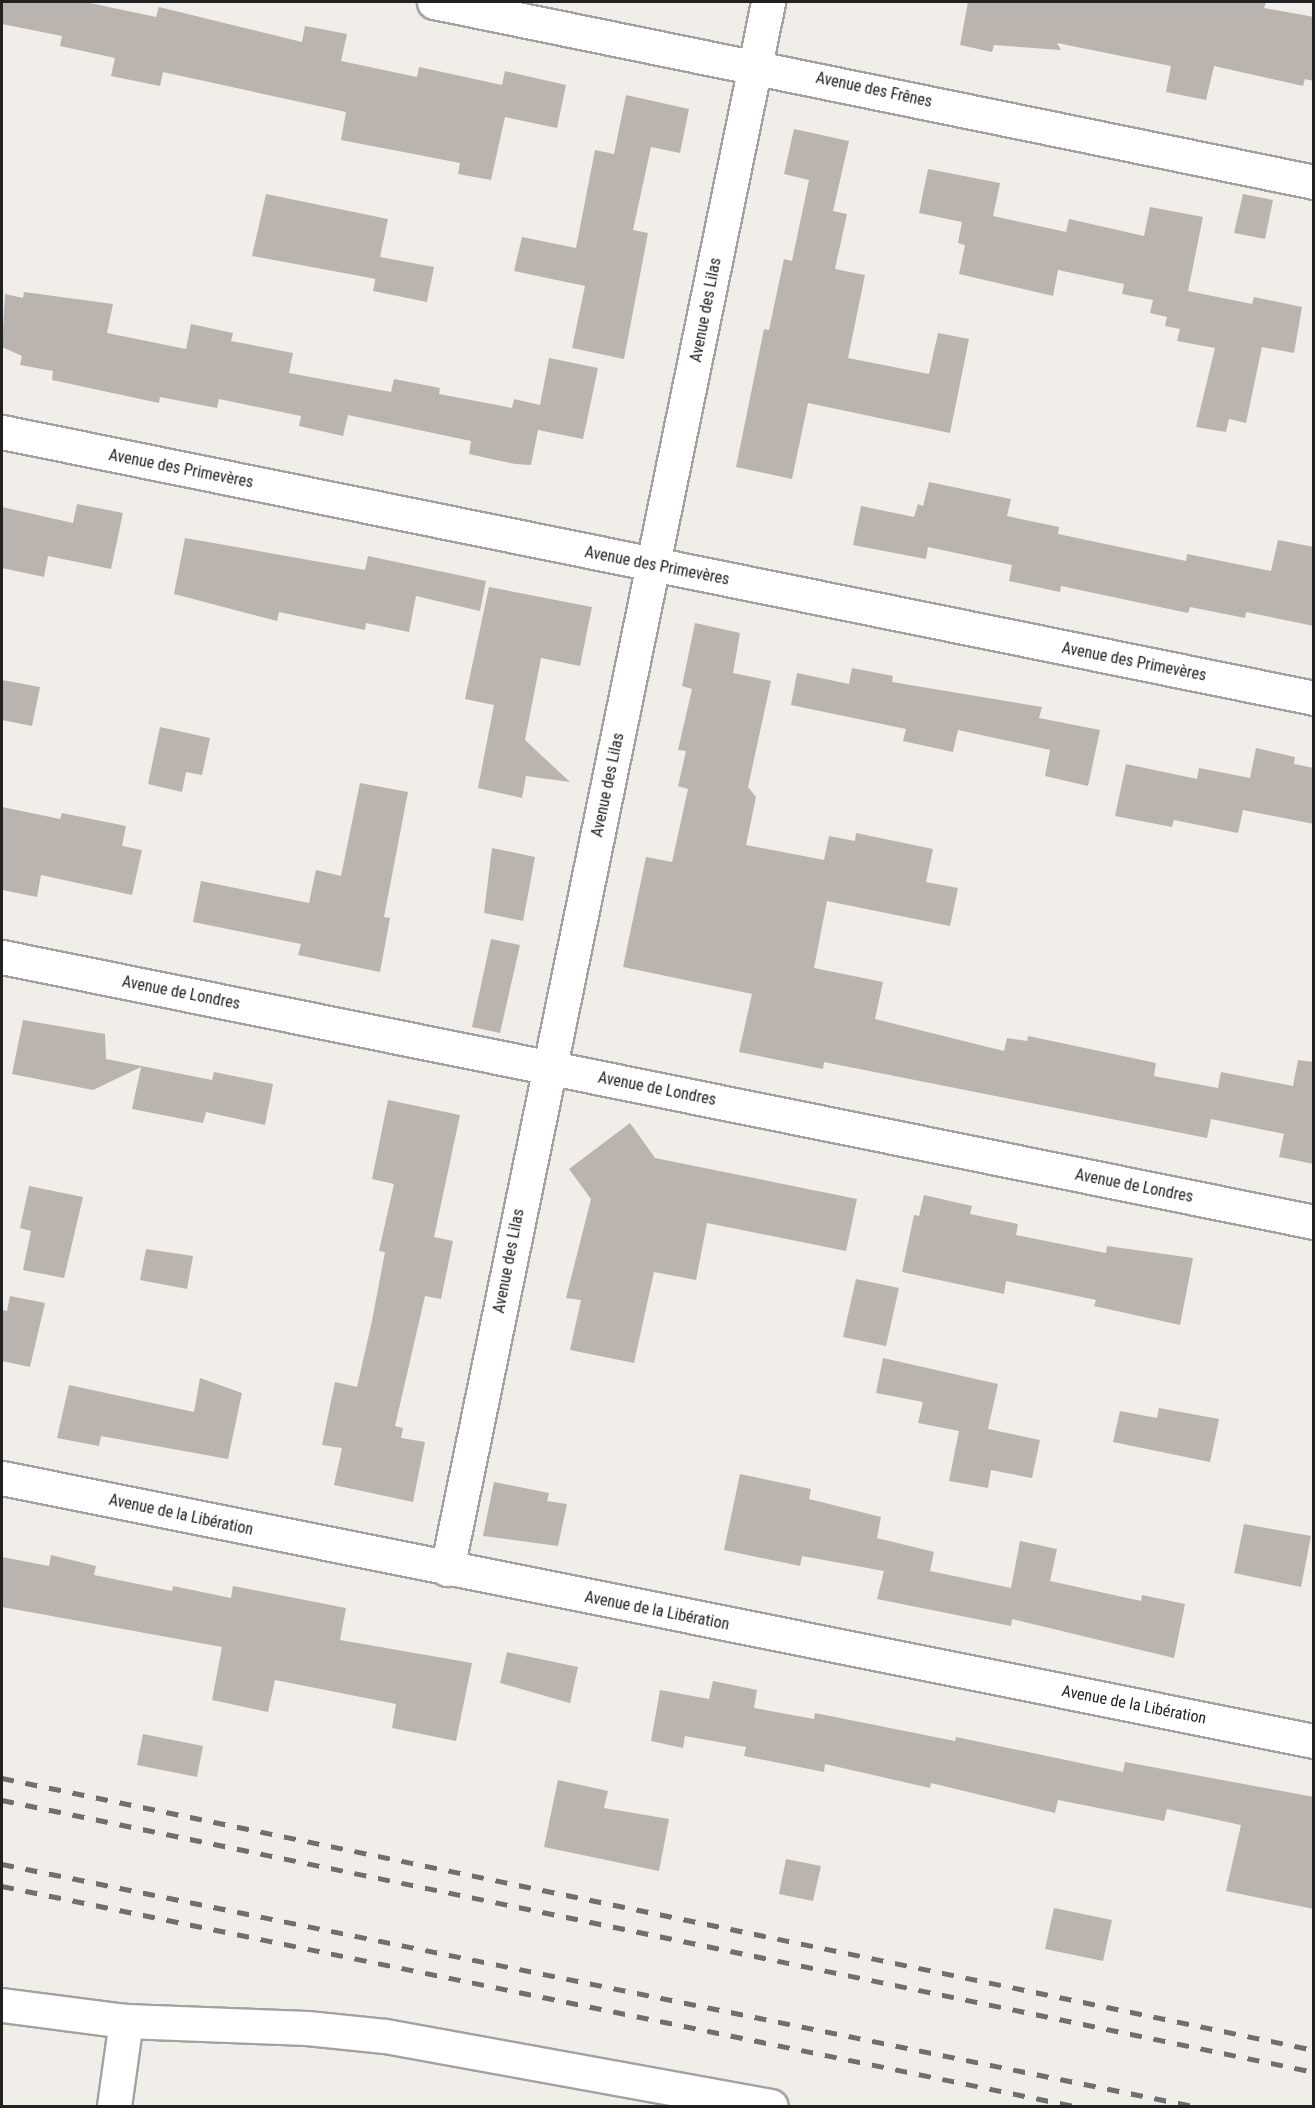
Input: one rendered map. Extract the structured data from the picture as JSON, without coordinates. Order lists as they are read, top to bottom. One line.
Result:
{"streets":{"street":["Avenue des Frênes","Avenue des Lilas","Avenue des Primevères","Avenue de Londres","Avenue de la Libération"]},"crossings":[["Avenue des Frênes","Avenue des Lilas"],["Avenue des Lilas","Avenue des Primevères"],["Avenue des Lilas","Avenue de Londres"],["Avenue des Lilas","Avenue de la Libération"]]}
